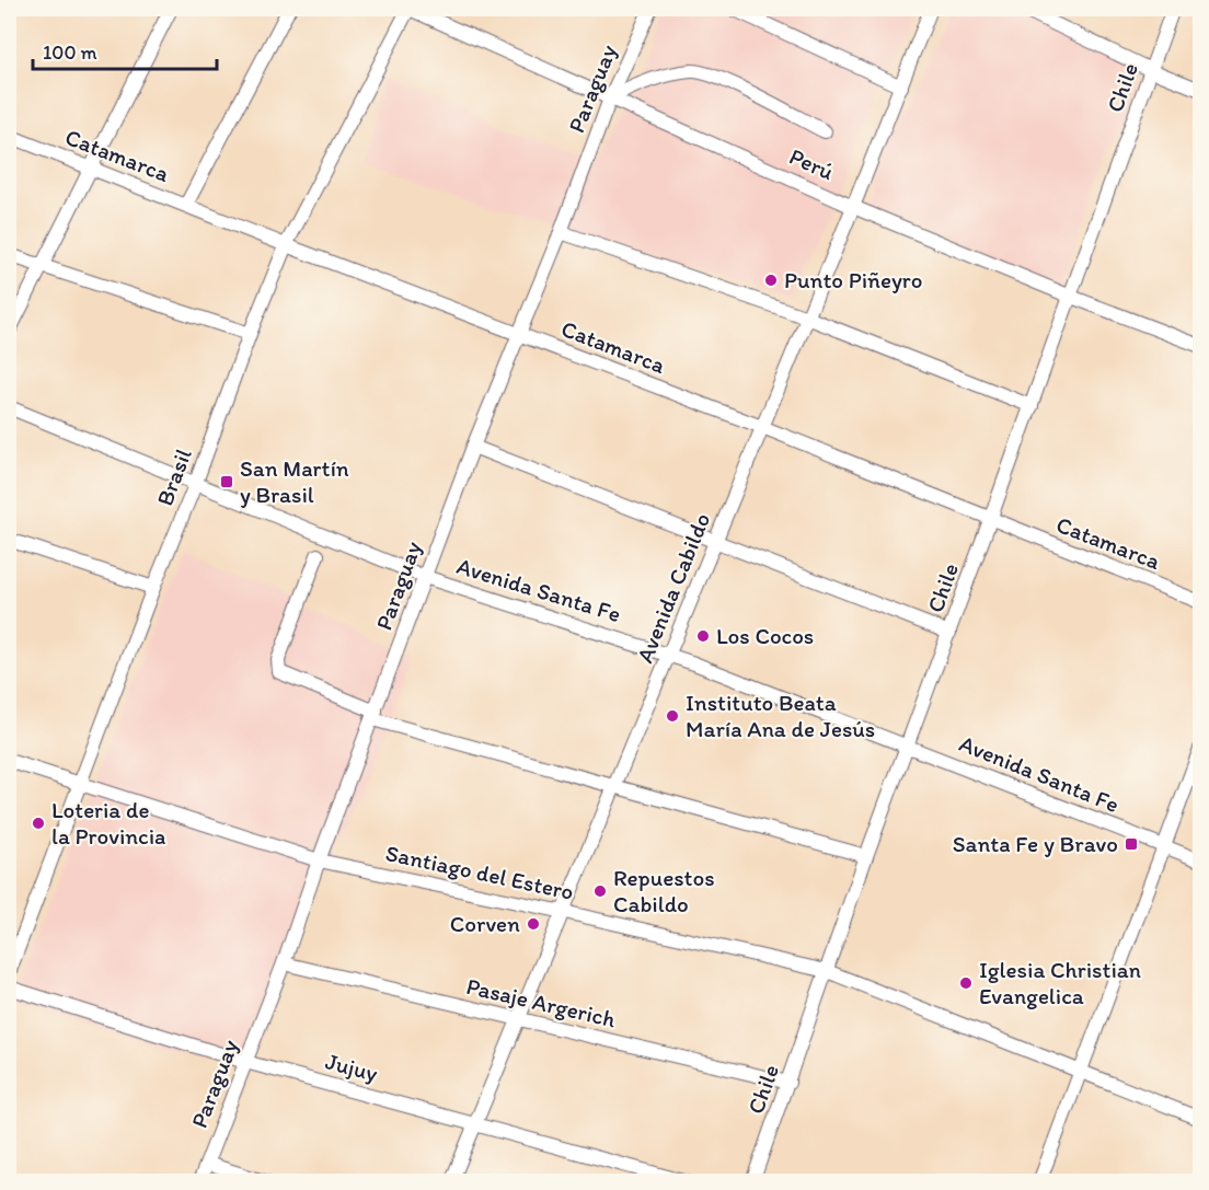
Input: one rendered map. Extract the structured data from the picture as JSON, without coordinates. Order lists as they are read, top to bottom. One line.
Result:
{"streets":{"street":["Chile","Paraguay","Catamarca","Perú","Brasil","Avenida Cabildo","Avenida Santa Fe","Santiago del Estero","Pasaje Argerich","Jujuy"]},"crossings":[["Chile","Catamarca"],["Chile","Perú"],["Chile","Avenida Santa Fe"],["Chile","Santiago del Estero"],["Chile","Pasaje Argerich"],["Paraguay","Catamarca"],["Paraguay","Perú"],["Paraguay","Avenida Santa Fe"],["Paraguay","Santiago del Estero"],["Paraguay","Pasaje Argerich"],["Paraguay","Jujuy"],["Catamarca","Brasil"],["Catamarca","Avenida Cabildo"],["Perú","Brasil"],["Perú","Avenida Cabildo"],["Brasil","Avenida Santa Fe"],["Brasil","Santiago del Estero"],["Avenida Cabildo","Avenida Santa Fe"],["Avenida Cabildo","Santiago del Estero"],["Avenida Cabildo","Pasaje Argerich"],["Avenida Cabildo","Jujuy"]],"places":{"other":["Punto Piñeyro","Los Cocos","Instituto Beata María Ana de Jesús","Loteria de la Provincia","Repuestos Cabildo","Corven","Iglesia Christian Evangelica"],"transit":["San Martín y Brasil","Santa Fe y Bravo"]},"scale_bar":"100 m"}
